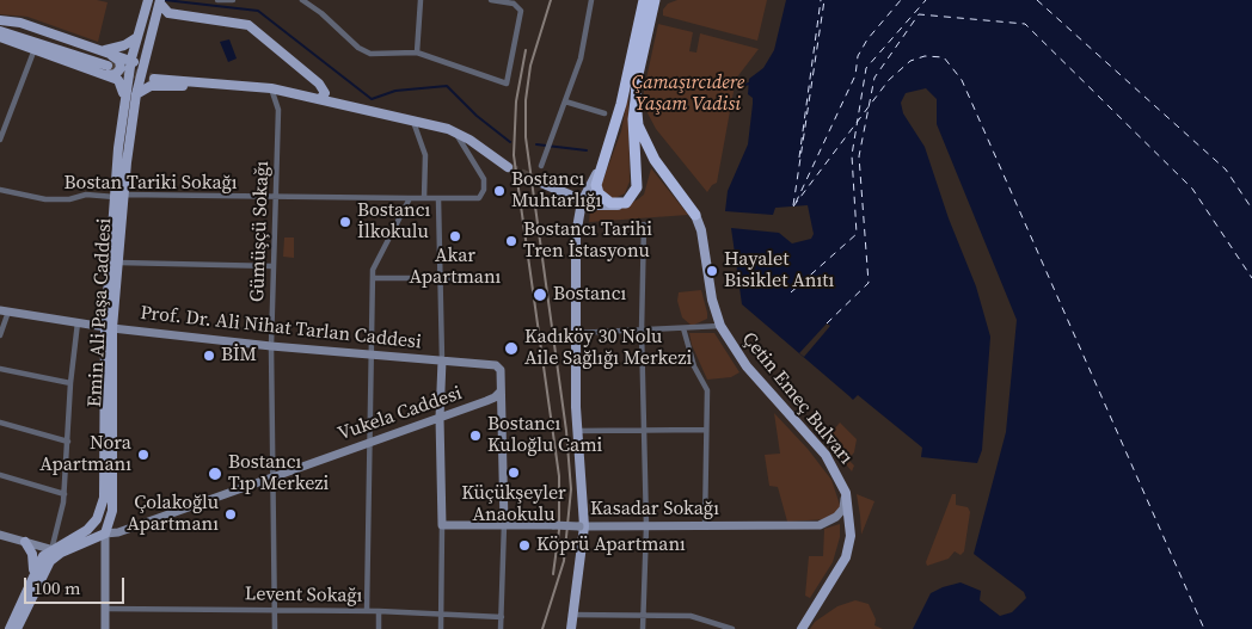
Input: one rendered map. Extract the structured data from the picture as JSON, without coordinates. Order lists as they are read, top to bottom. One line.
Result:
{"streets":{"main road":["Emin Ali Paşa Caddesi","Prof. Dr. Ali Nihat Tarlan Caddesi","Çetin Emeç Bulvarı","Vukela Caddesi","Kasadar Sokağı"],"street":["Bostan Tariki Sokağı","Gümüşçü Sokağı","Levent Sokağı"]},"crossings":[["Bostan Tariki Sokağı","Gümüşçü Sokağı"],["Bostan Tariki Sokağı","Emin Ali Paşa Caddesi"],["Gümüşçü Sokağı","Prof. Dr. Ali Nihat Tarlan Caddesi"],["Gümüşçü Sokağı","Vukela Caddesi"],["Gümüşçü Sokağı","Levent Sokağı"],["Emin Ali Paşa Caddesi","Prof. Dr. Ali Nihat Tarlan Caddesi"],["Emin Ali Paşa Caddesi","Vukela Caddesi"],["Emin Ali Paşa Caddesi","Levent Sokağı"],["Prof. Dr. Ali Nihat Tarlan Caddesi","Vukela Caddesi"],["Çetin Emeç Bulvarı","Kasadar Sokağı"]],"parks":["Çamaşırcıdere Yaşam Vadisi"],"places":["Bostancı Muhtarlığı","Bostancı İlkokulu","Akar Apartmanı","Bostancı Tarihi Tren İstasyonu","Hayalet Bisiklet Anıtı","Bostancı","Kadıköy 30 Nolu Aile Sağlığı Merkezi","BİM","Bostancı Kuloğlu Cami","Nora Apartmanı","Küçükşeyler Anaokulu","Bostancı Tıp Merkezi","Çolakoğlu Apartmanı","Köprü Apartmanı"],"scale_bar":"100 m"}
